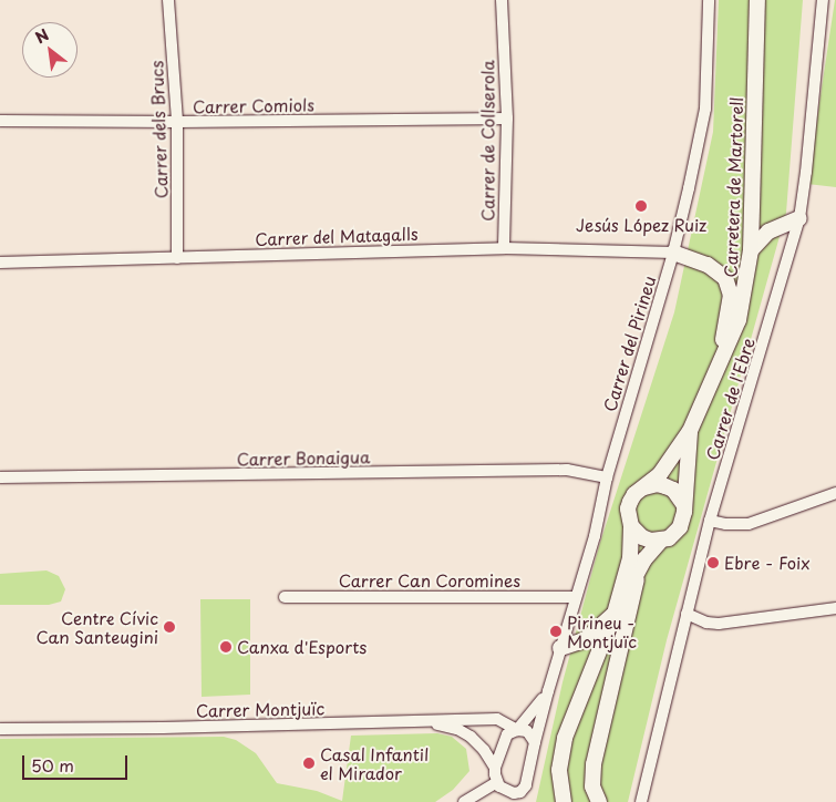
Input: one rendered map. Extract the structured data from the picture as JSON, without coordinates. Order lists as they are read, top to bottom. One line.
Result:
{"streets":{"main road":["Carretera de Martorell"],"street":["Carrer Comiols","Carrer dels Brucs","Carrer de Collserola","Carrer del Matagalls","Carrer del Pirineu","Carrer de l'Ebre","Carrer Bonaigua","Carrer Can Coromines","Carrer Montjuïc"]},"crossings":[["Carrer Comiols","Carrer dels Brucs"],["Carrer Comiols","Carrer de Collserola"],["Carrer dels Brucs","Carrer del Matagalls"],["Carrer de Collserola","Carrer del Matagalls"],["Carrer del Matagalls","Carrer del Pirineu"],["Carrer del Pirineu","Carrer Bonaigua"],["Carrer del Pirineu","Carrer Can Coromines"],["Carrer del Pirineu","Carrer Montjuïc"]],"places":["Jesús López Ruiz","Ebre - Foix","Centre Cívic Can Santeugini","Pirineu - Montjuïc","Canxa d'Esports","Casal Infantil el Mirador"],"scale_bar":"50 m","north":"top left"}
